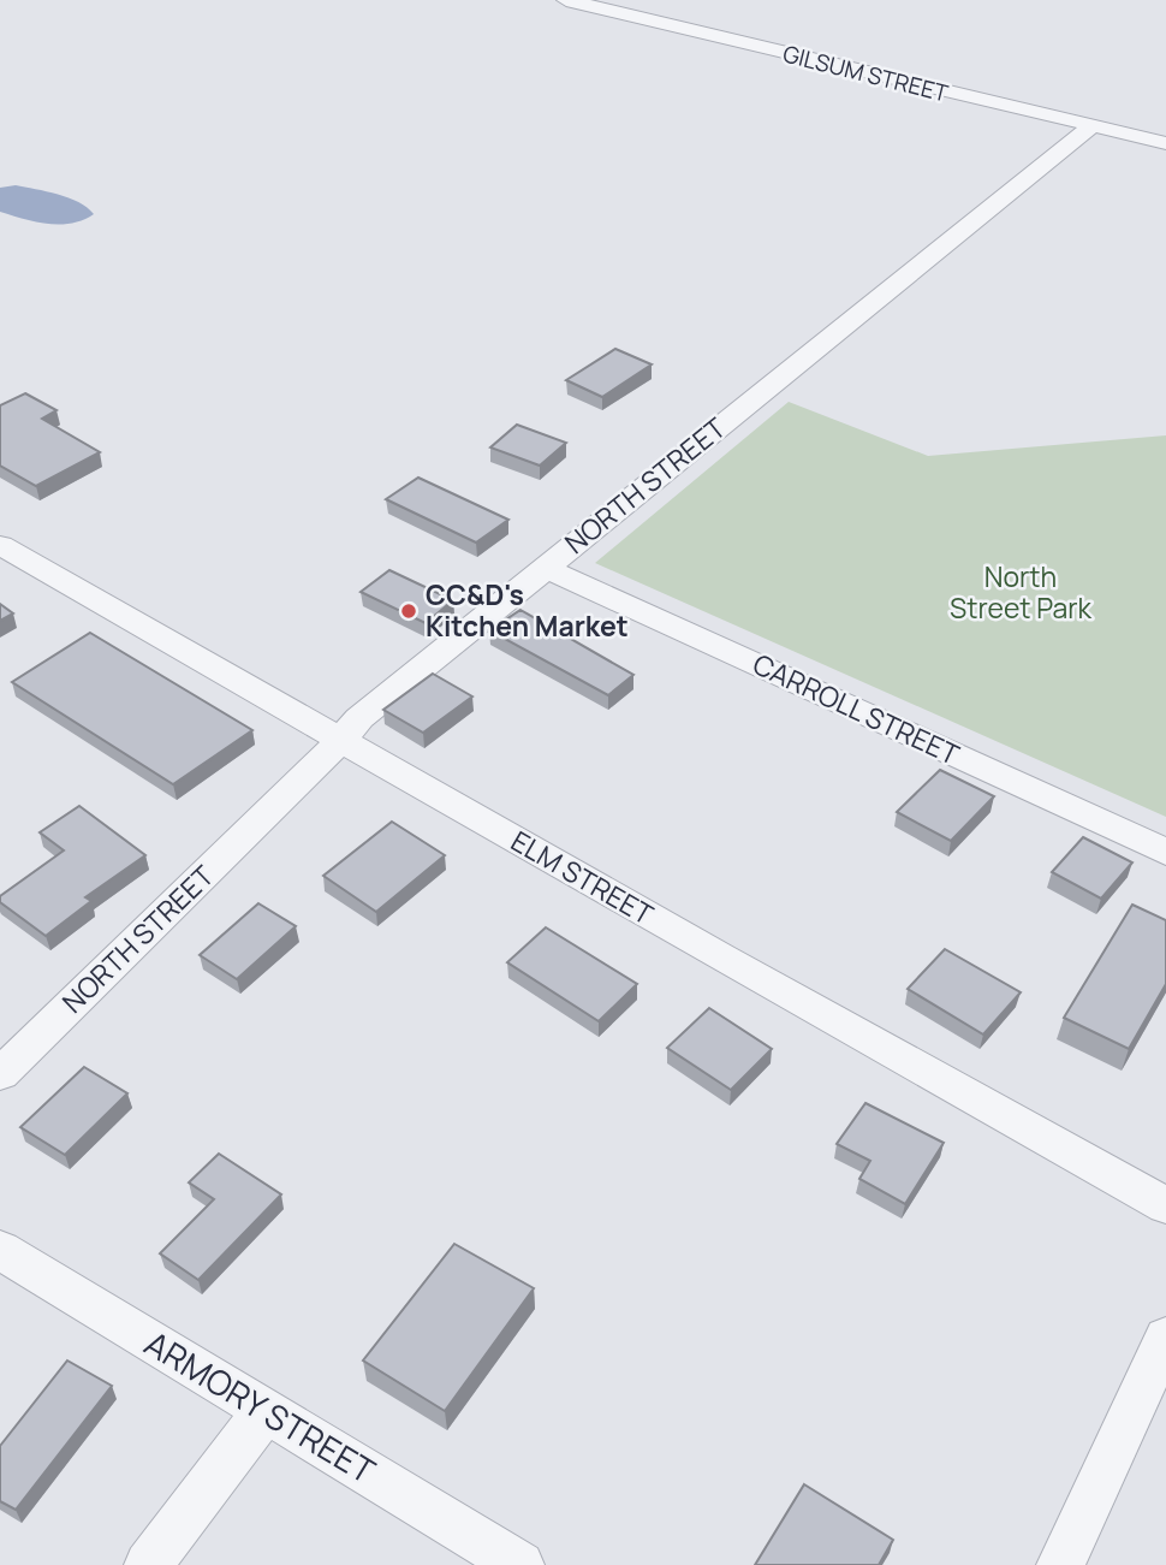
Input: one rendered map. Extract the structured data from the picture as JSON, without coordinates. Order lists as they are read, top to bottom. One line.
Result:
{"streets":{"street":["GILSUM STREET","NORTH STREET","CARROLL STREET","ELM STREET","ARMORY STREET"]},"crossings":[["GILSUM STREET","NORTH STREET"],["NORTH STREET","CARROLL STREET"],["NORTH STREET","ELM STREET"]],"parks":["North Street Park"],"places":["CC&D's Kitchen Market"]}
